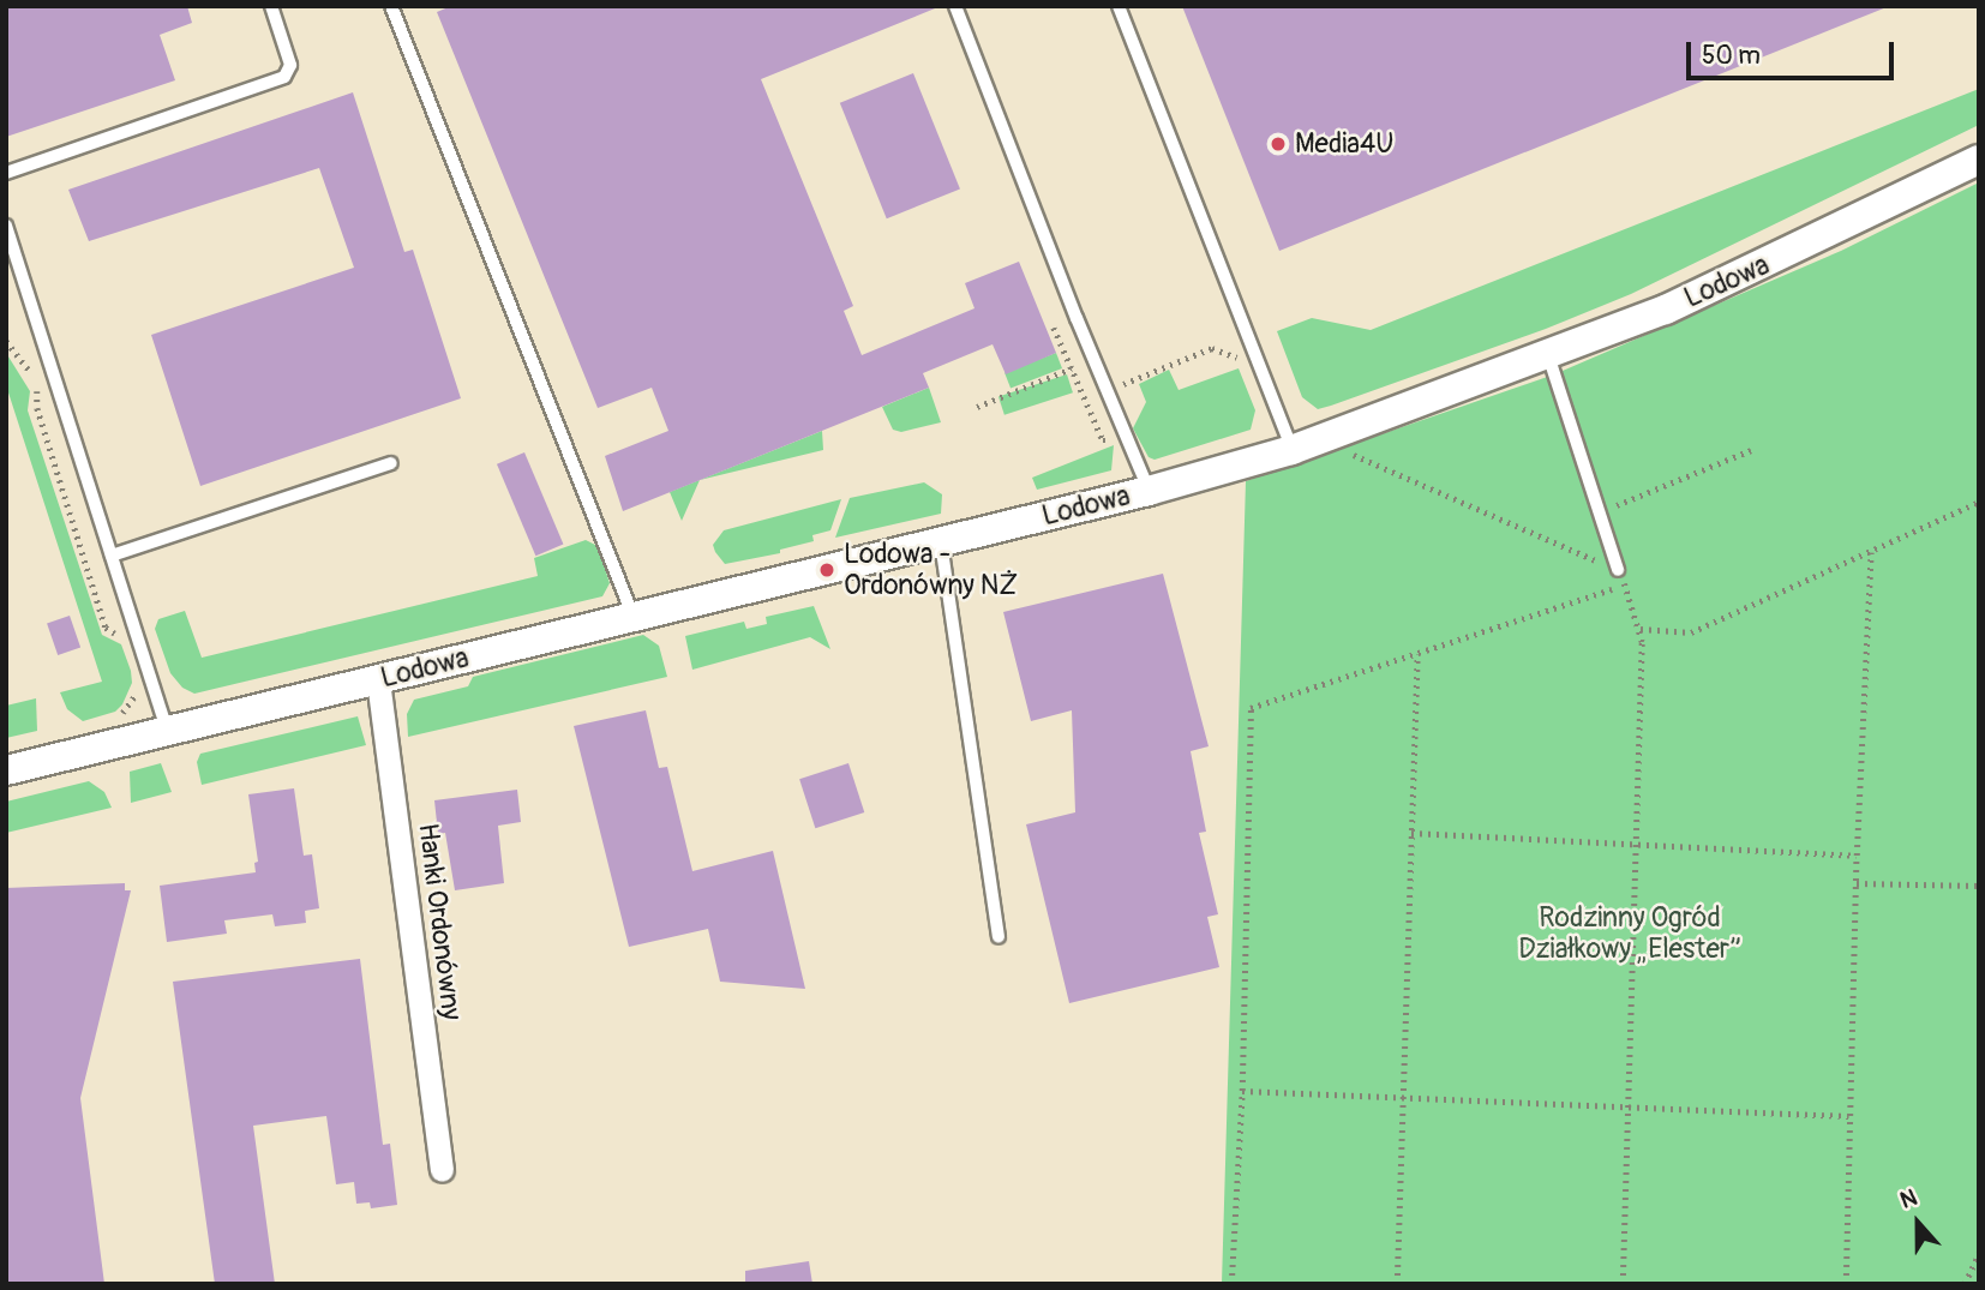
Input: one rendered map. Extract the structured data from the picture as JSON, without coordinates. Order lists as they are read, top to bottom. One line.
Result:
{"streets":{"street":["Lodowa","Hanki Ordonówny"]},"crossings":[["Lodowa","Hanki Ordonówny"]],"parks":["Rodzinny Ogród Działkowy „Elester”"],"places":["Media4U","Lodowa - Ordonówny NŻ"],"scale_bar":"50 m","north":"top"}
